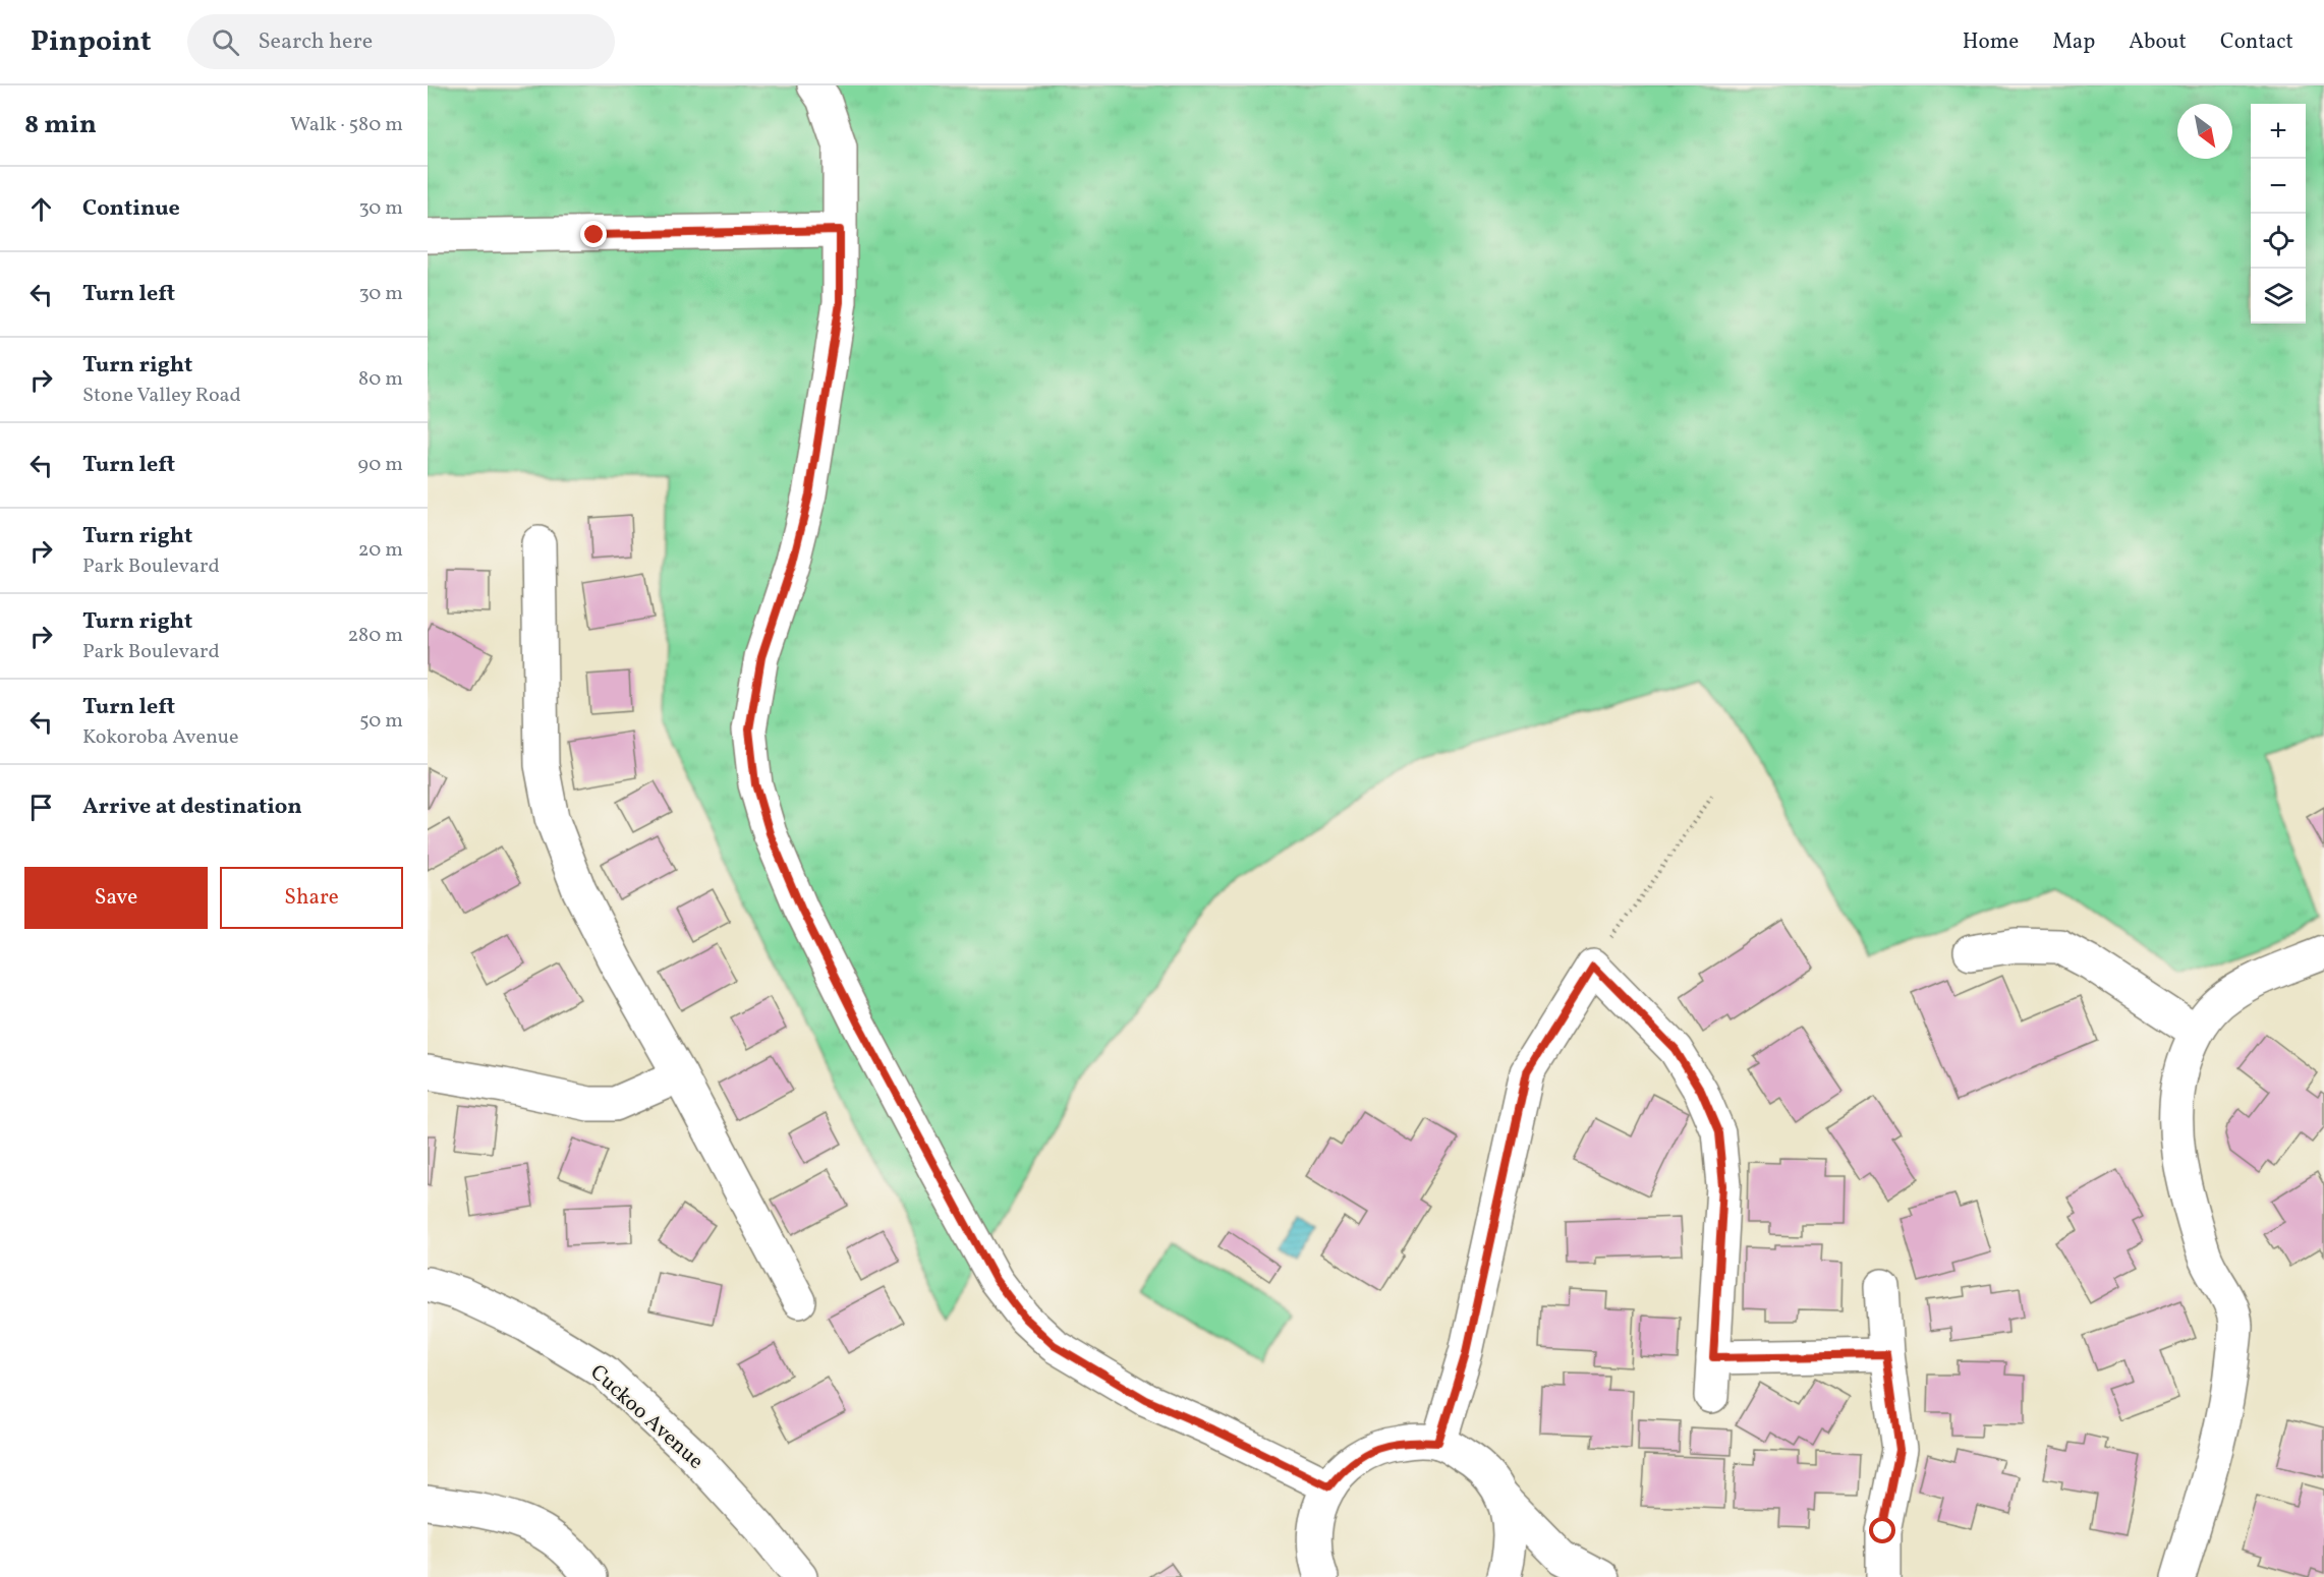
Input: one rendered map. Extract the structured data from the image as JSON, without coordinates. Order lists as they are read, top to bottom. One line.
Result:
{"streets":{"street":["Cuckoo Avenue"]},"north":"bottom right","page":{"header":"Pinpoint","search":"Search here","nav":["Home","Map","About","Contact"],"heading":["8 min","Walk · 580 m"],"map_buttons":["+","−"],"list":[["Continue","30 m"],["Turn left","30 m"],["Turn right","Stone Valley Road","80 m"],["Turn left","90 m"],["Turn right","Park Boulevard","20 m"],["Turn right","Park Boulevard","280 m"],["Turn left","Kokoroba Avenue","50 m"],"Arrive at destination"],"buttons":["Save","Share"]}}
